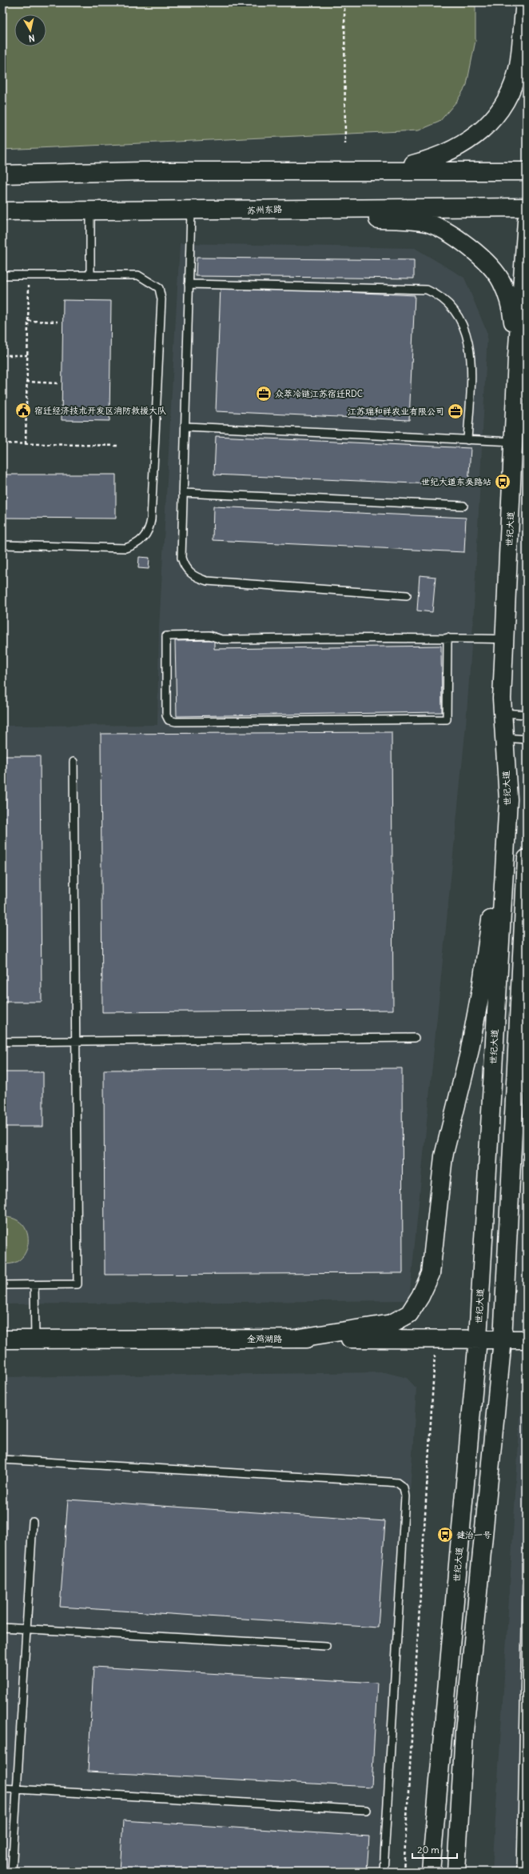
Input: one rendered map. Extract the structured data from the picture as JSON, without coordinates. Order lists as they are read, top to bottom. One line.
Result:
{"streets":{"street":["苏州东路","世纪大道","金鸡湖路"]},"crossings":[["世纪大道","金鸡湖路"]],"places":{"office":["众萃冷链江苏宿迁RDC","江苏瑞和祥农业有限公司"],"public building":["宿迁经济技术开发区消防救援大队"],"bus stop":["世纪大道东吴路站","健治一号"]},"scale_bar":"20 m","north":"bottom"}
